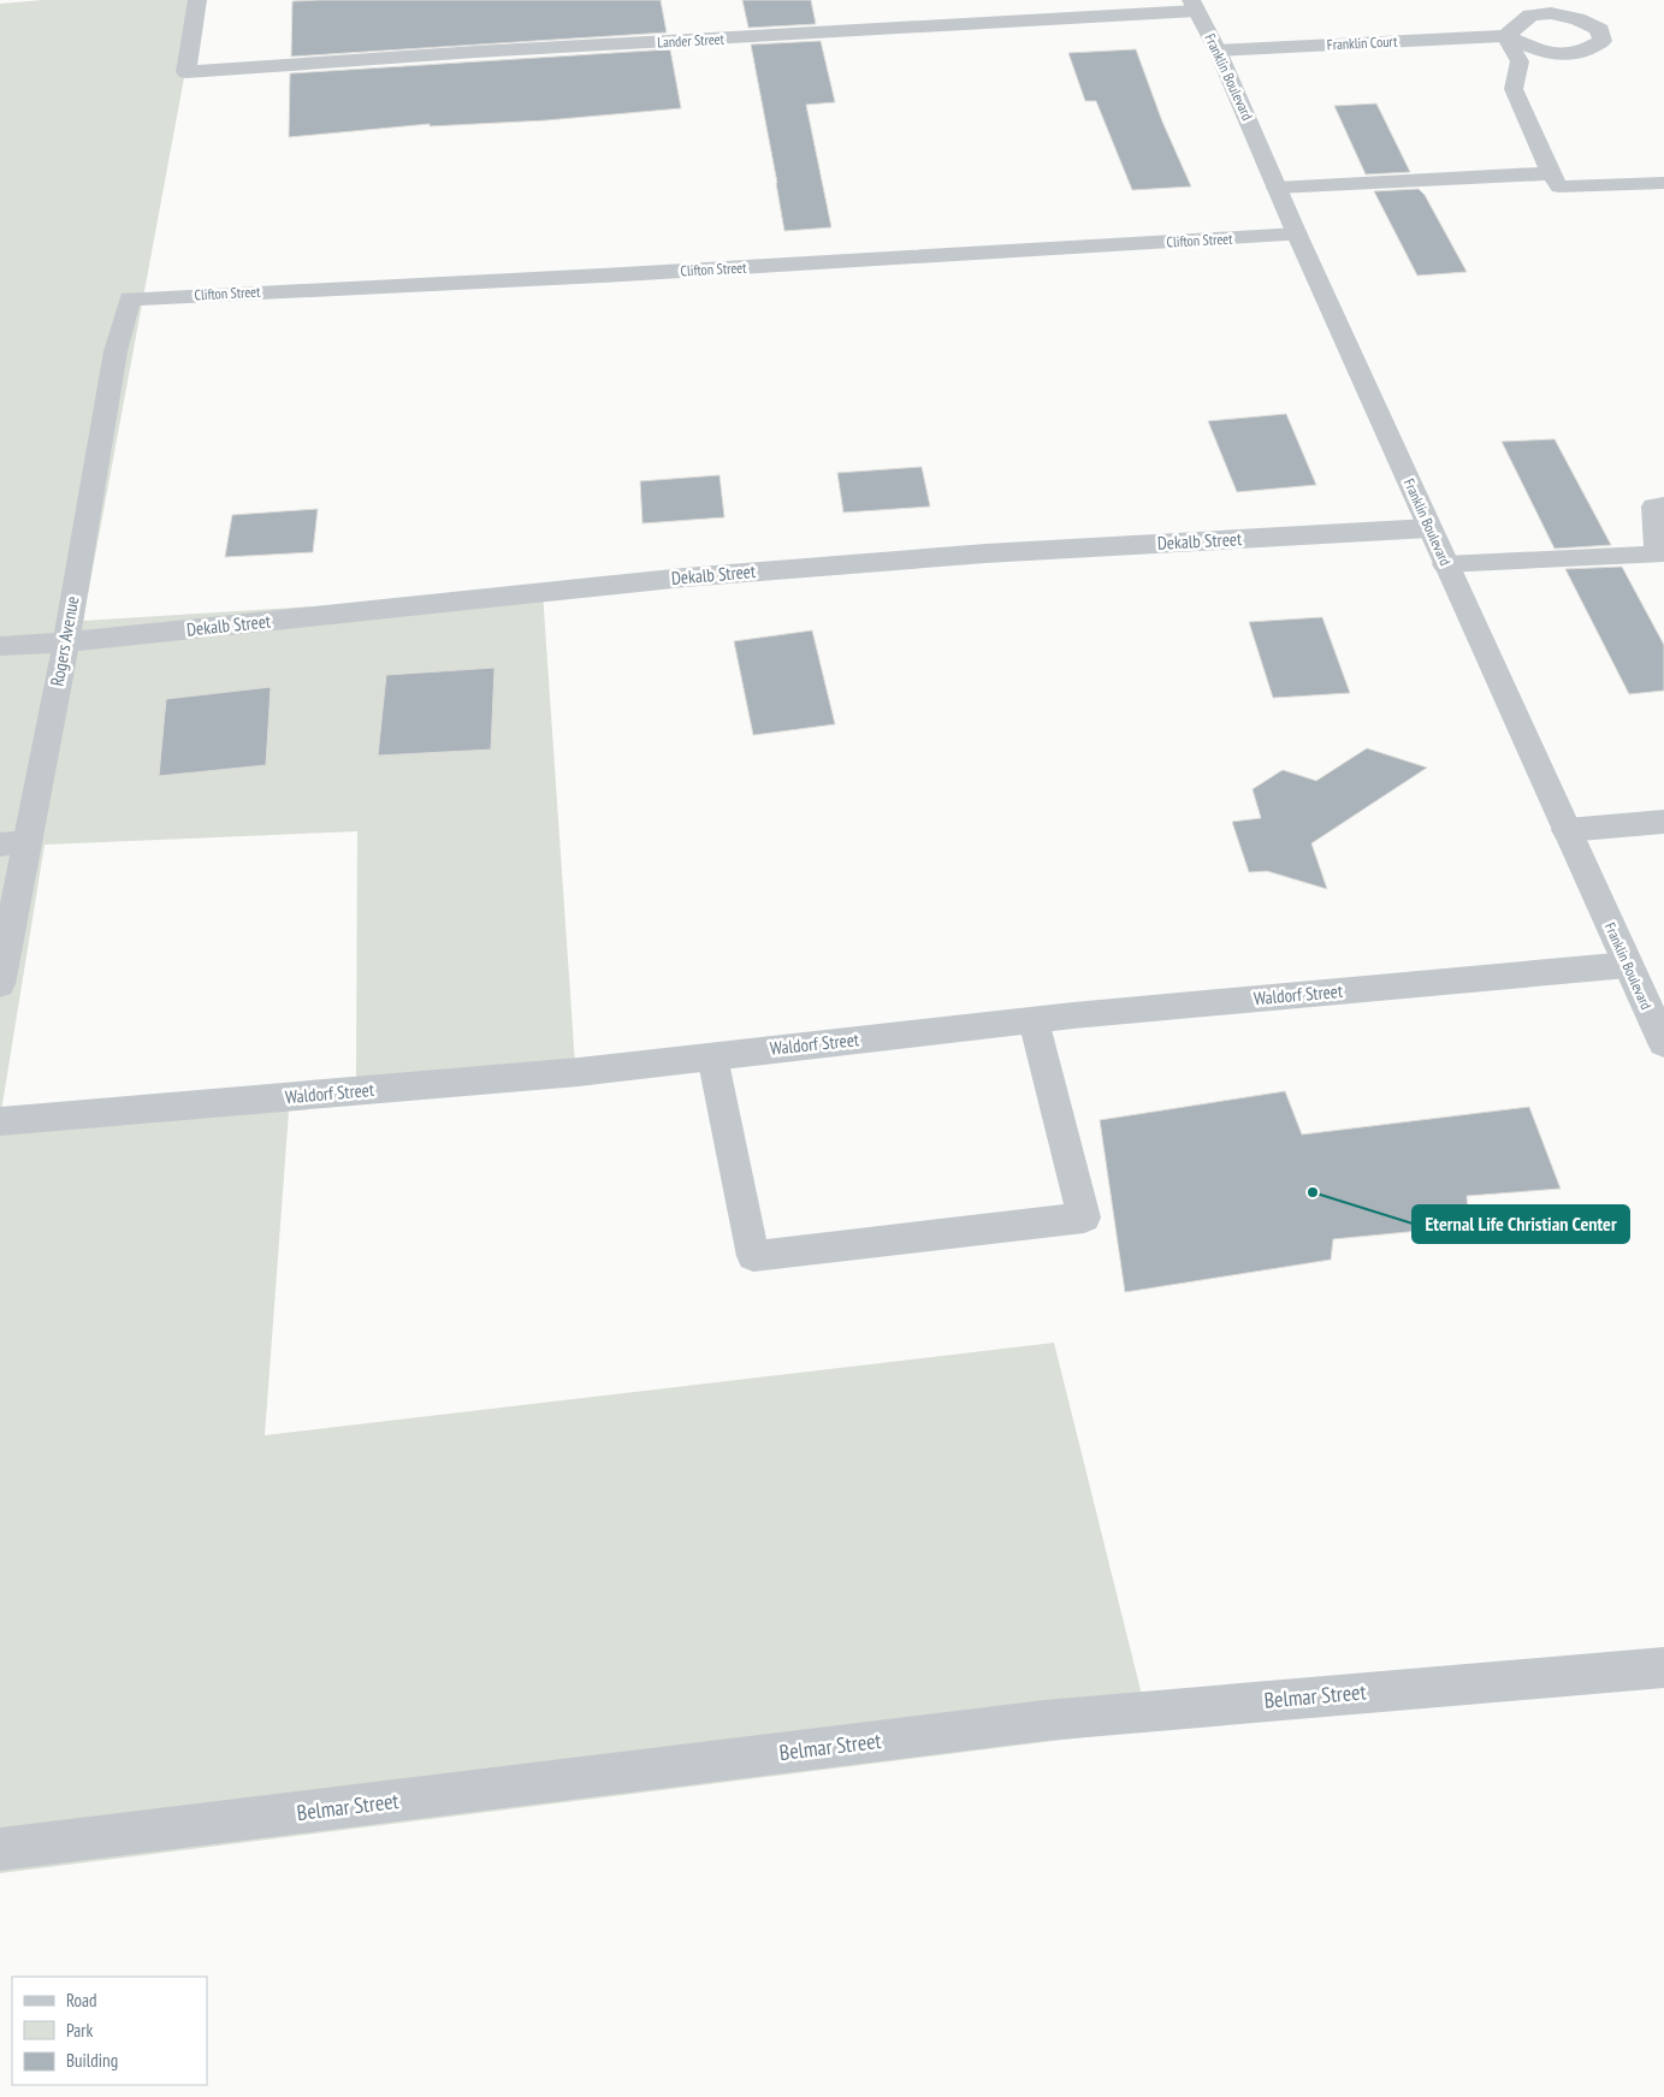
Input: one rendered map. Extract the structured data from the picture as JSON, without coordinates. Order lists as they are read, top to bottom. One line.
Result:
{"streets":{"street":["Lander Street","Franklin Court","Franklin Boulevard","Clifton Street","Dekalb Street","Rogers Avenue","Waldorf Street","Belmar Street"]},"crossings":[["Lander Street","Franklin Boulevard"],["Franklin Court","Franklin Boulevard"],["Franklin Boulevard","Clifton Street"],["Franklin Boulevard","Dekalb Street"],["Franklin Boulevard","Waldorf Street"],["Clifton Street","Rogers Avenue"],["Dekalb Street","Rogers Avenue"]],"places":["Eternal Life Christian Center"],"legend":["Road","Park","Building"]}
